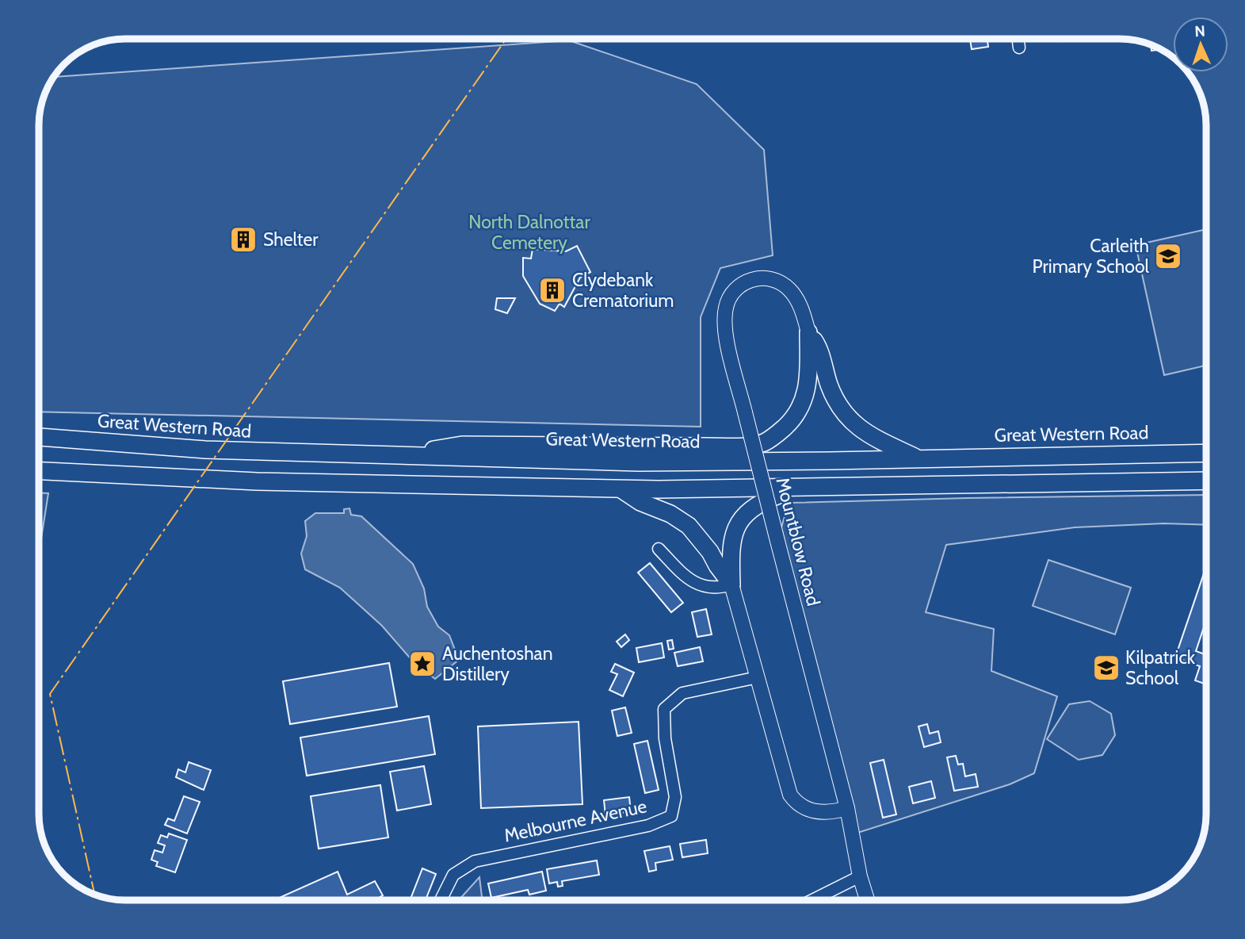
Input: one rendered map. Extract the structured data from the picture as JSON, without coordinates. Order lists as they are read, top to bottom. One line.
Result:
{"streets":{"main road":["Great Western Road"],"street":["Mountblow Road","Melbourne Avenue"]},"parks":["North Dalnottar Cemetery"],"places":{"building":["Shelter","Clydebank Crematorium"],"school or university":["Carleith Primary School","Kilpatrick School"],"place":["Auchentoshan Distillery"]},"north":"top"}
